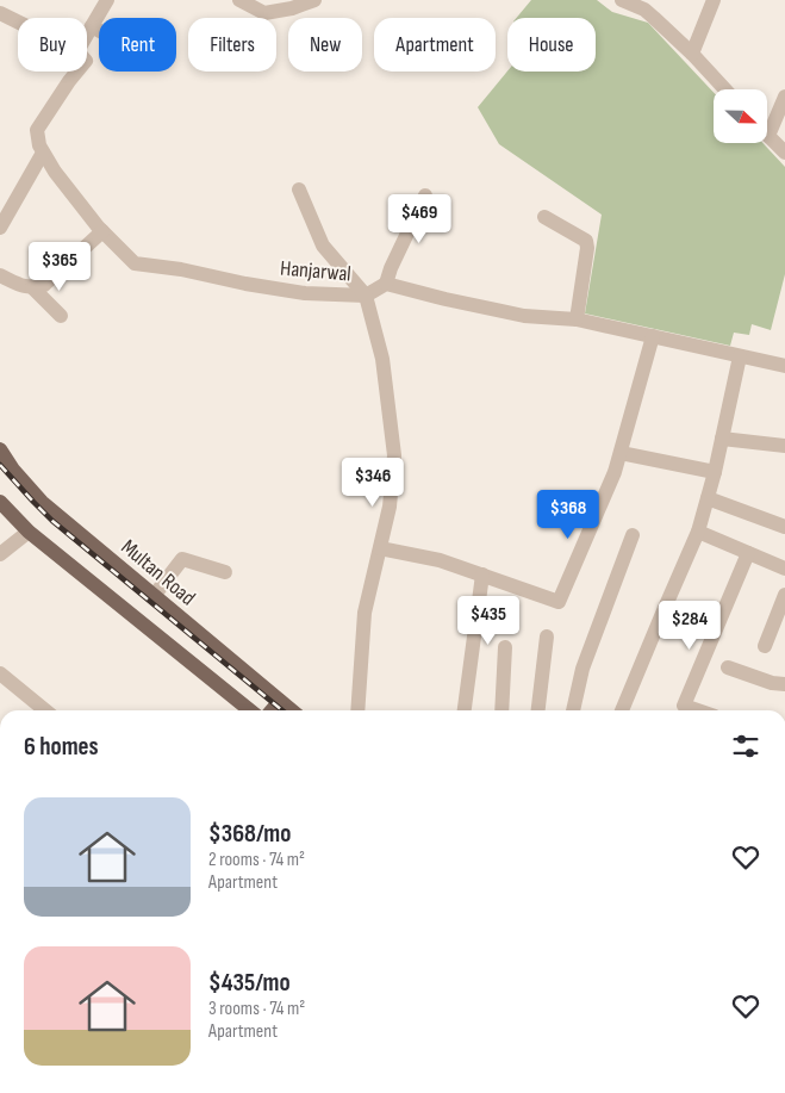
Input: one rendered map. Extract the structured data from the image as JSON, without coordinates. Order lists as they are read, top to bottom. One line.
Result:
{"streets":{"main road":["Multan Road"],"street":["Hanjarwal"]},"north":"right","page":{"chip":["Buy","Rent","Filters","New","Apartment","House"],"price":["$469","$365","$346","$368","$435","$284"],"heading":"6 homes","list":[{"name":"$368/mo","note":"2 rooms · 74 m² · Apartment"},{"name":"$435/mo","note":"3 rooms · 74 m² · Apartment"}]}}
